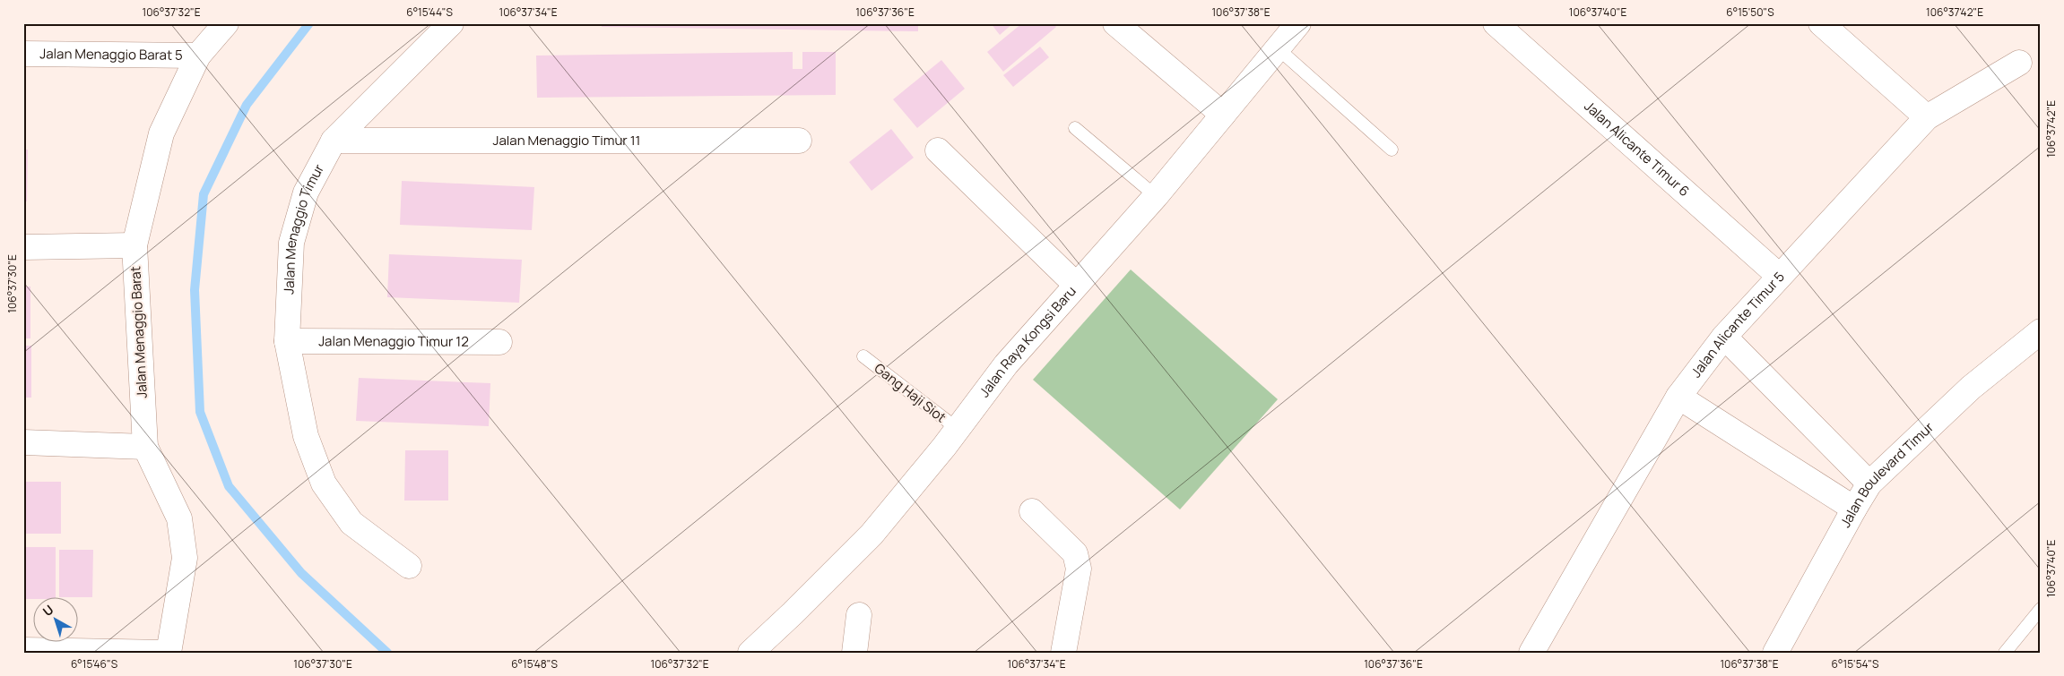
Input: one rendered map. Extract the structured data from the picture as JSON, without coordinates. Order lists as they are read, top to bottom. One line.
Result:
{"streets":{"street":["Jalan Menaggio Barat 5","Jalan Menaggio Timur 11","Jalan Alicante Timur 6","Jalan Menaggio Timur","Jalan Alicante Timur 5","Jalan Menaggio Barat","Jalan Menaggio Timur 12","Jalan Raya Kongsi Baru","Jalan Boulevard Timur"],"lane":["Gang Haji Siot"]},"crossings":[["Jalan Menaggio Barat 5","Jalan Menaggio Barat"],["Jalan Menaggio Timur 11","Jalan Menaggio Timur"],["Jalan Alicante Timur 6","Jalan Alicante Timur 5"],["Jalan Menaggio Timur","Jalan Menaggio Timur 12"],["Jalan Raya Kongsi Baru","Gang Haji Siot"]],"north":"top left","coordinates":["106°37'32\"E","6°15'44\"S","106°37'34\"E","106°37'36\"E","106°37'38\"E","106°37'40\"E","6°15'50\"S","106°37'42\"E","106°37'30\"E","6°15'46\"S","6°15'48\"S","6°15'54\"S"]}
